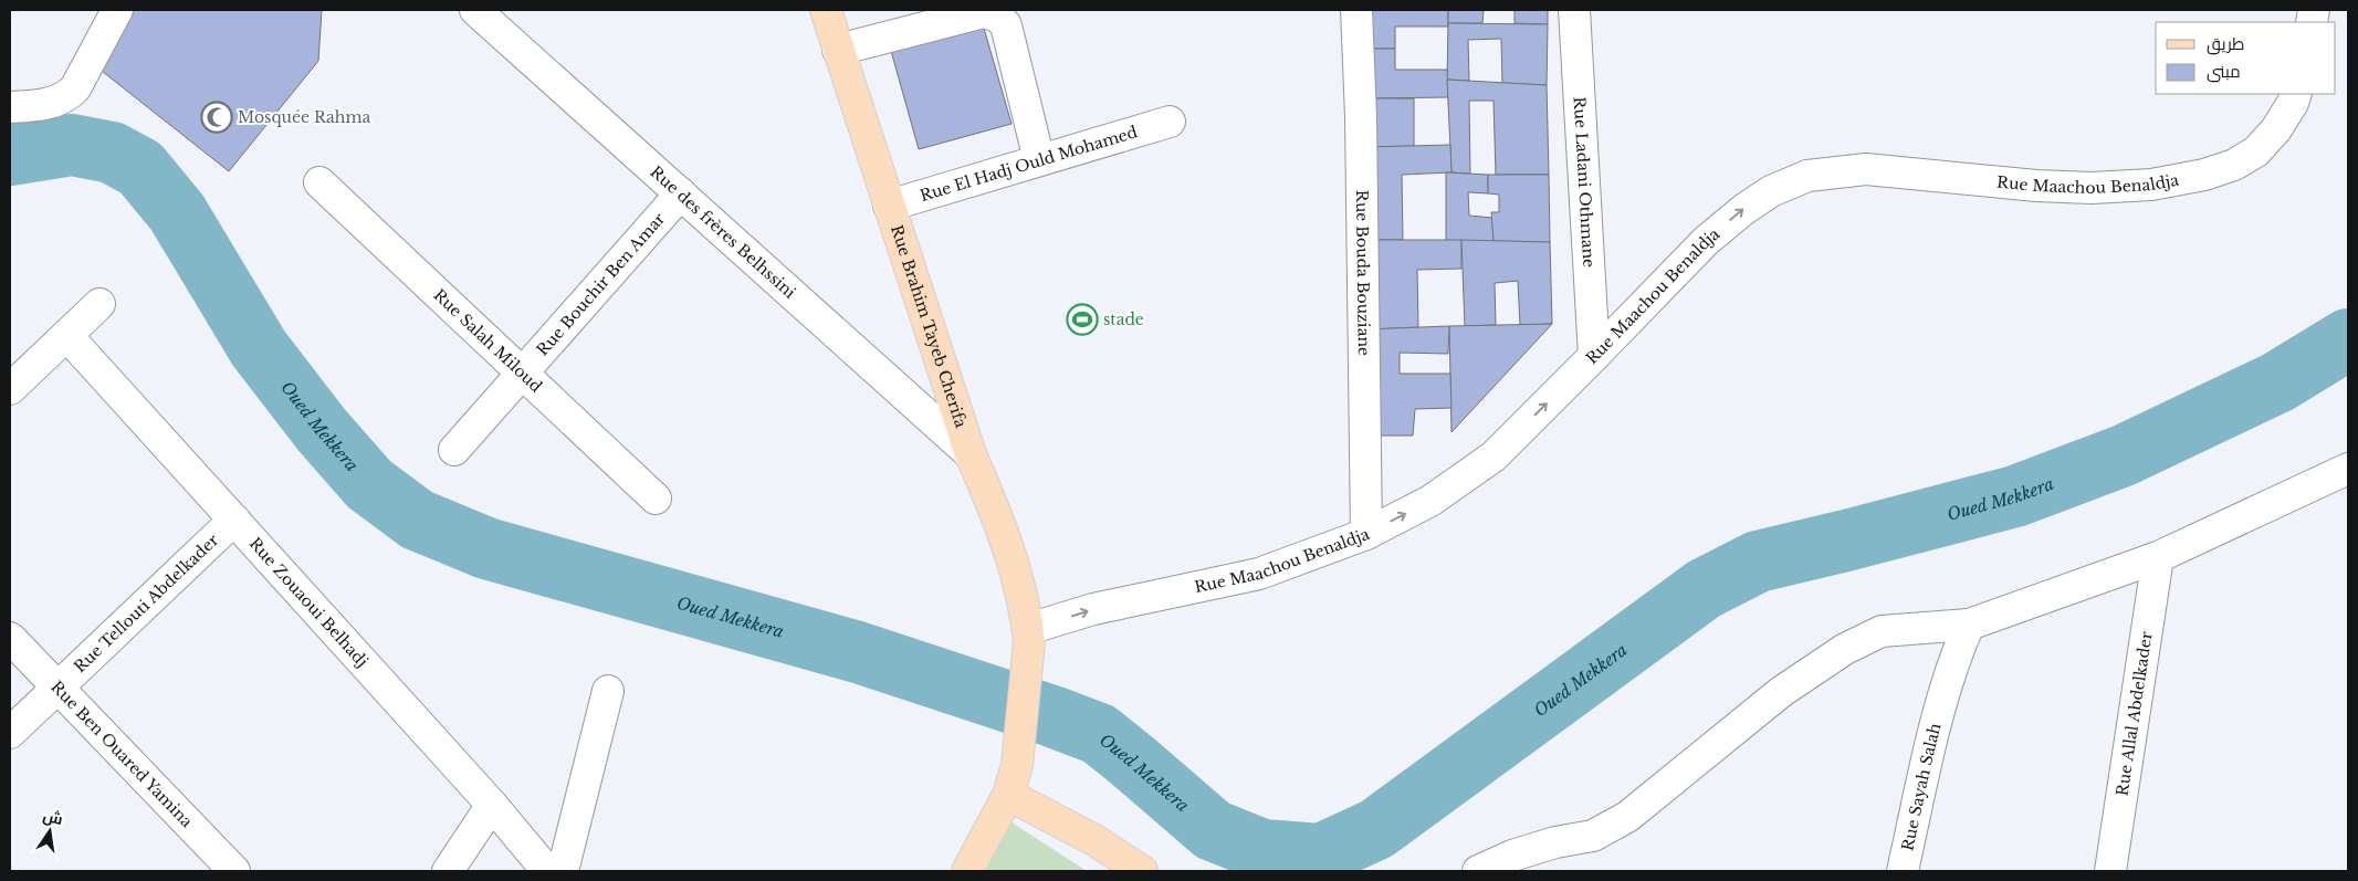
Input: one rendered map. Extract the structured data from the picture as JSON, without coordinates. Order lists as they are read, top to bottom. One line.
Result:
{"streets":{"main road":["Rue Brahim Tayeb Cherifa"],"street":["Rue El Hadj Ould Mohamed","Rue Maachou Benaldja","Rue Ladani Othmane","Rue des frères Belhssini","Rue Bouda Bouziane","Rue Bouchir Ben Amar","Rue Salah Miloud","Rue Zouaoui Belhadj","Rue Tellouti Abdelkader","Rue Allal Abdelkader","Rue Ben Ouared Yamina","Rue Sayah Salah"]},"crossings":[["Rue El Hadj Ould Mohamed","Rue Brahim Tayeb Cherifa"],["Rue Maachou Benaldja","Rue Ladani Othmane"],["Rue Maachou Benaldja","Rue Bouda Bouziane"],["Rue Maachou Benaldja","Rue Brahim Tayeb Cherifa"],["Rue des frères Belhssini","Rue Bouchir Ben Amar"],["Rue des frères Belhssini","Rue Brahim Tayeb Cherifa"],["Rue Bouchir Ben Amar","Rue Salah Miloud"],["Rue Zouaoui Belhadj","Rue Tellouti Abdelkader"],["Rue Tellouti Abdelkader","Rue Ben Ouared Yamina"]],"one_way":["Rue Maachou Benaldja"],"water":["Oued Mekkera"],"places":{"mosque":["Mosquée Rahma"],"sports":["stade"]},"legend":["طريق","مبنى"],"north":"top"}
